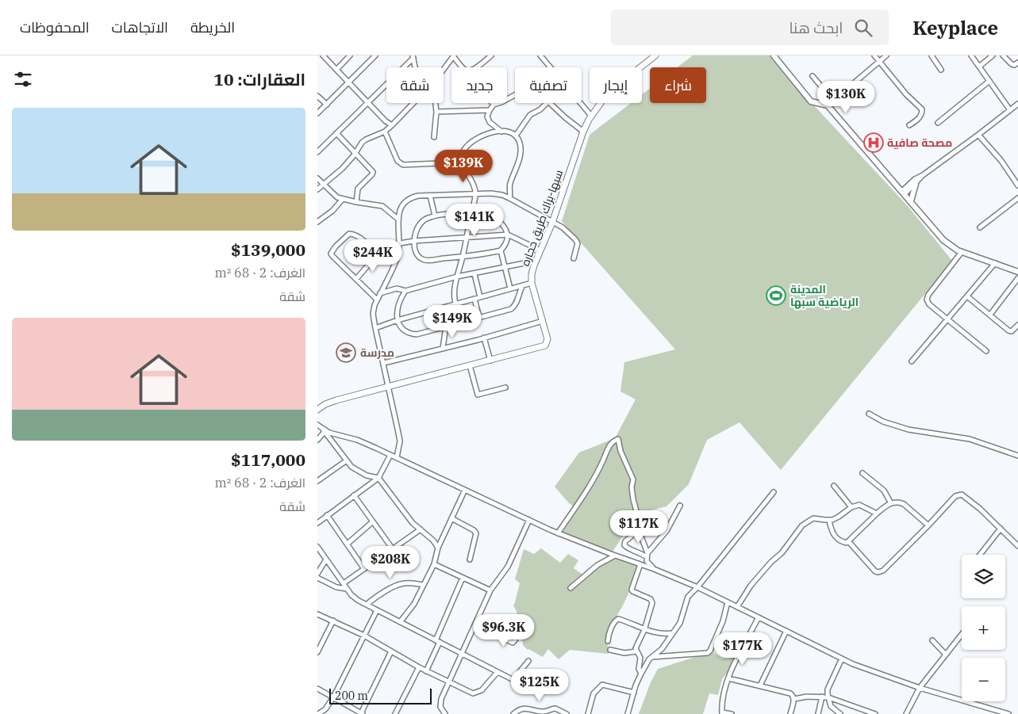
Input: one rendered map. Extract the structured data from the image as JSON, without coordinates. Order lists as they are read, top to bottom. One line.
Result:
{"streets":{"main road":["سبها-براك طريق حجاره"]},"places":{"hospital":["مصحة صافية"],"sports":["المدينة الرياضية سبها"],"school or university":["مدرسة"]},"scale_bar":"200 m","page":{"header":"Keyplace","search":"ابحث هنا","nav":["الخريطة","الاتجاهات","المحفوظات"],"heading":"العقارات: 10","chip":["شراء","إيجار","تصفية","جديد","شقة"],"price":["$130K","$139K","$141K","$244K","$149K","$117K","$208K","$96.3K","$177K","$125K"],"list":[{"name":"$139,000","note":"الغرف: 2 · 68 m² · شقة"},{"name":"$117,000","note":"الغرف: 2 · 68 m² · شقة"}],"map_buttons":["+","−"],"scale":"200 m"}}
